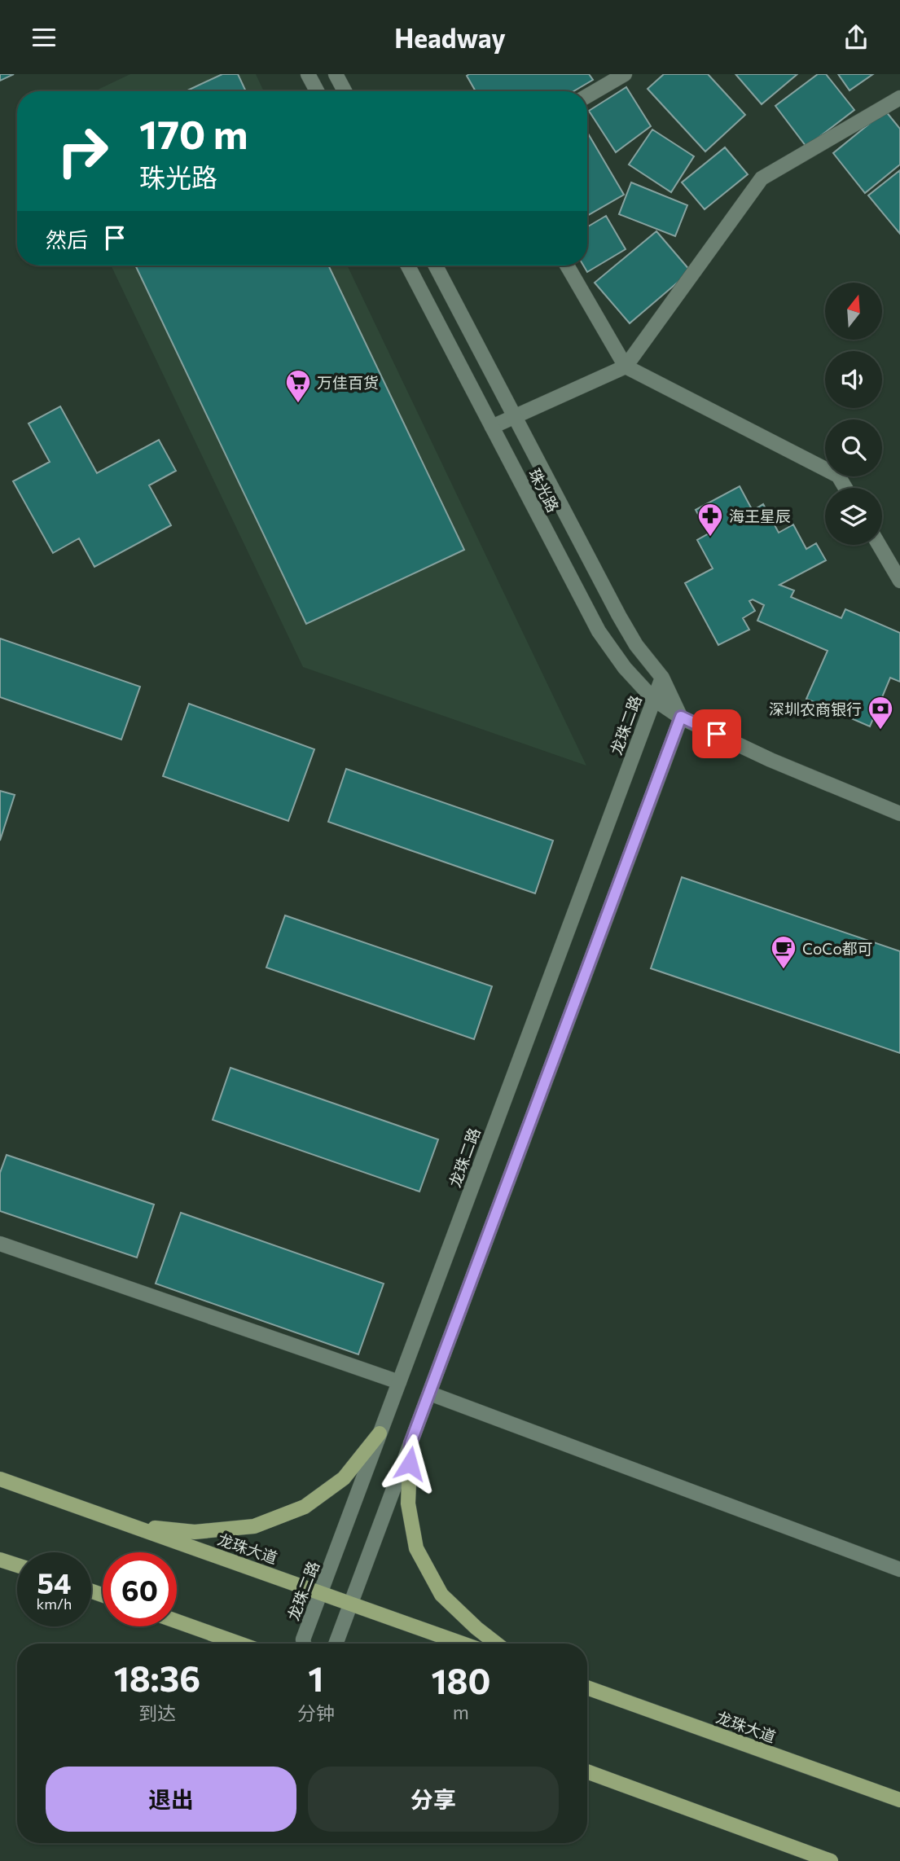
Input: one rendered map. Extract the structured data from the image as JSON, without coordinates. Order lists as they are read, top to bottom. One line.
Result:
{"streets":{"main road":["龙珠大道"],"street":["珠光路","龙珠二路"]},"crossings":[["珠光路","龙珠二路"],["龙珠二路","龙珠大道"]],"places":{"supermarket":["万佳百货"],"pharmacy":["海王星辰"],"bank":["深圳农商银行"],"cafe":["CoCo都可"]},"north":"top","page":{"header":"Headway","turn":["170 m","珠光路"],"then":"然后","speed":"54 km/h","limit":"60","eta":["18:36","到达","1","分钟","180","m"],"buttons":["退出","分享"]}}
